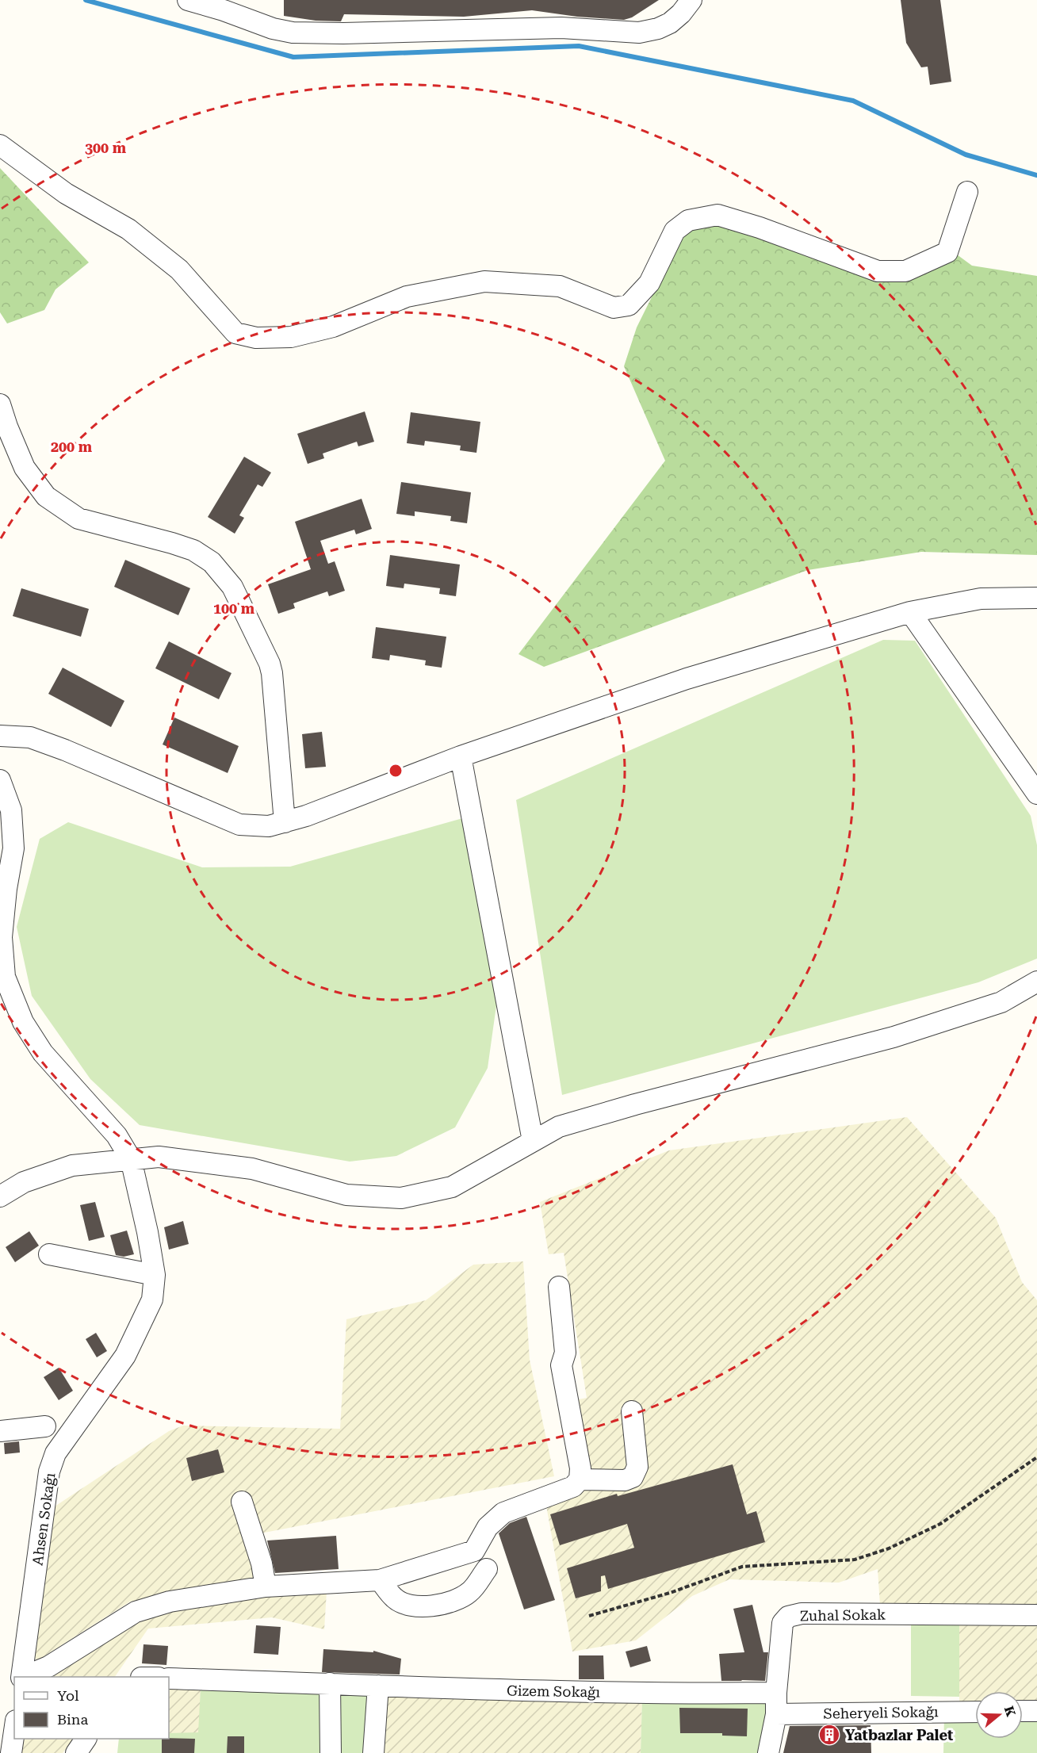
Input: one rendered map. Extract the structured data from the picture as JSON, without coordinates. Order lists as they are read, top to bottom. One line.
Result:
{"streets":{"street":["Ahsen Sokağı","Zuhal Sokak","Gizem Sokağı","Seheryeli Sokağı"]},"crossings":[["Zuhal Sokak","Gizem Sokağı"],["Zuhal Sokak","Seheryeli Sokağı"]],"places":{"building":["Yatbazlar Palet"]},"legend":["Yol","Bina"],"north":"right","rings":["300 m","200 m","100 m"]}
